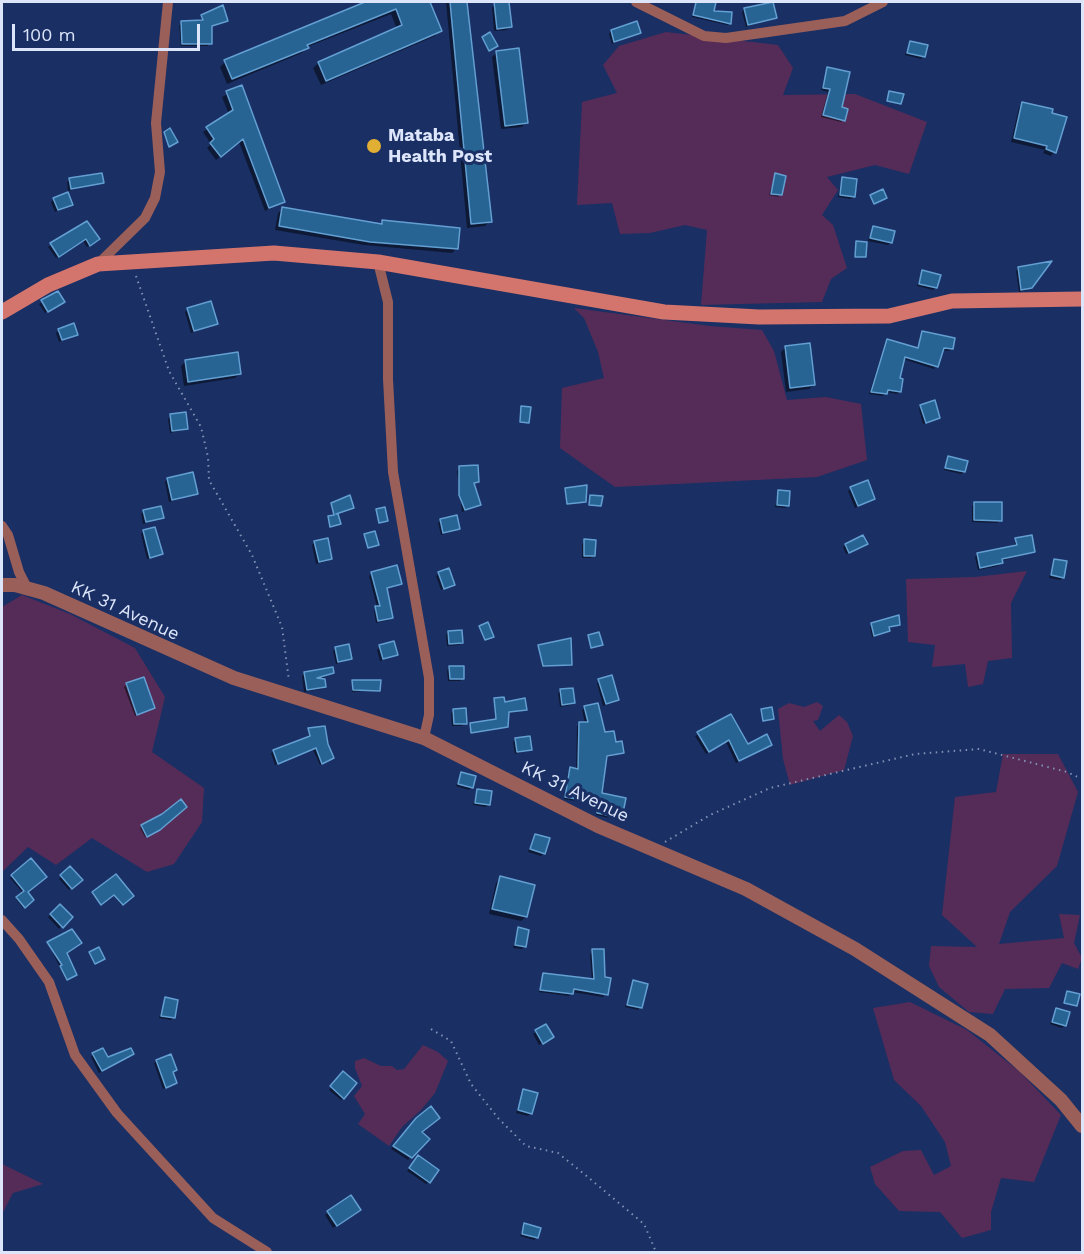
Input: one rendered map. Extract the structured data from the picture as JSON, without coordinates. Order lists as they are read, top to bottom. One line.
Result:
{"streets":{"street":["KK 31 Avenue"]},"places":["Mataba Health Post"],"scale_bar":"100 m"}
